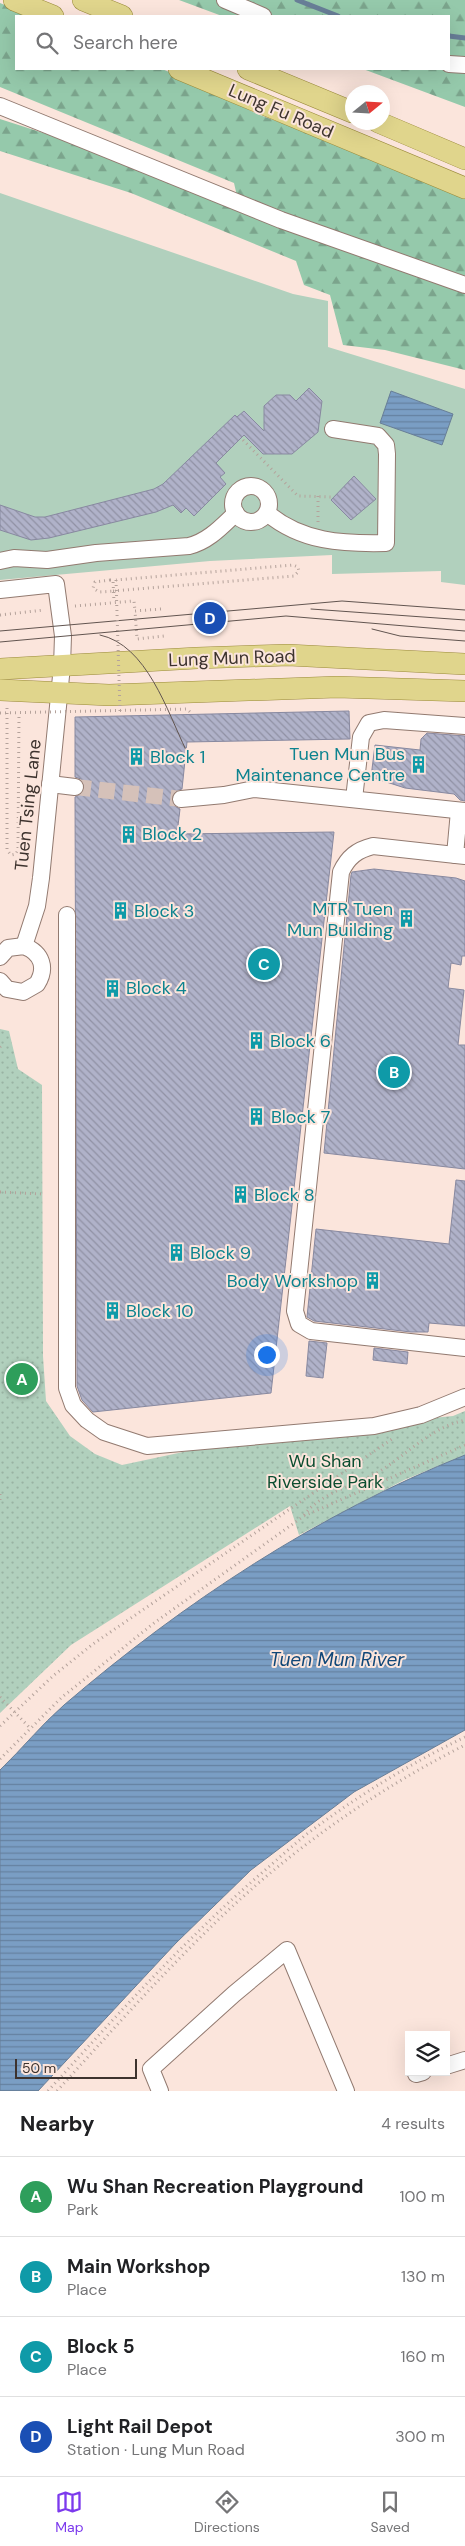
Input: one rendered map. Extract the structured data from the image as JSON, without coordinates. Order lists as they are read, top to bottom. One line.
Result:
{"streets":{"main road":["Lung Fu Road","Lung Mun Road"],"street":["Tuen Tsing Lane"]},"crossings":[["Lung Mun Road","Tuen Tsing Lane"]],"water":["Tuen Mun River"],"parks":["Wu Shan Riverside Park"],"places":{"building":["Block 1","Tuen Mun Bus Maintenance Centre","Block 2","Block 3","MTR Tuen Mun Building","Block 4","Block 6","Block 7","Block 8","Block 9","Body Workshop","Block 10"]},"scale_bar":"50 m","north":"right","page":{"search":"Search here","pins":["D","C","B","A"],"scale":"50 m","heading":["Nearby","4 results"],"list":[{"mark":"A","name":"Wu Shan Recreation Playground","note":"Park","value":"100 m"},{"mark":"B","name":"Main Workshop","note":"Place","value":"130 m"},{"mark":"C","name":"Block 5","note":"Place","value":"160 m"},{"mark":"D","name":"Light Rail Depot","note":"Station · Lung Mun Road","value":"300 m"}],"nav":["Map","Directions","Saved"]}}
